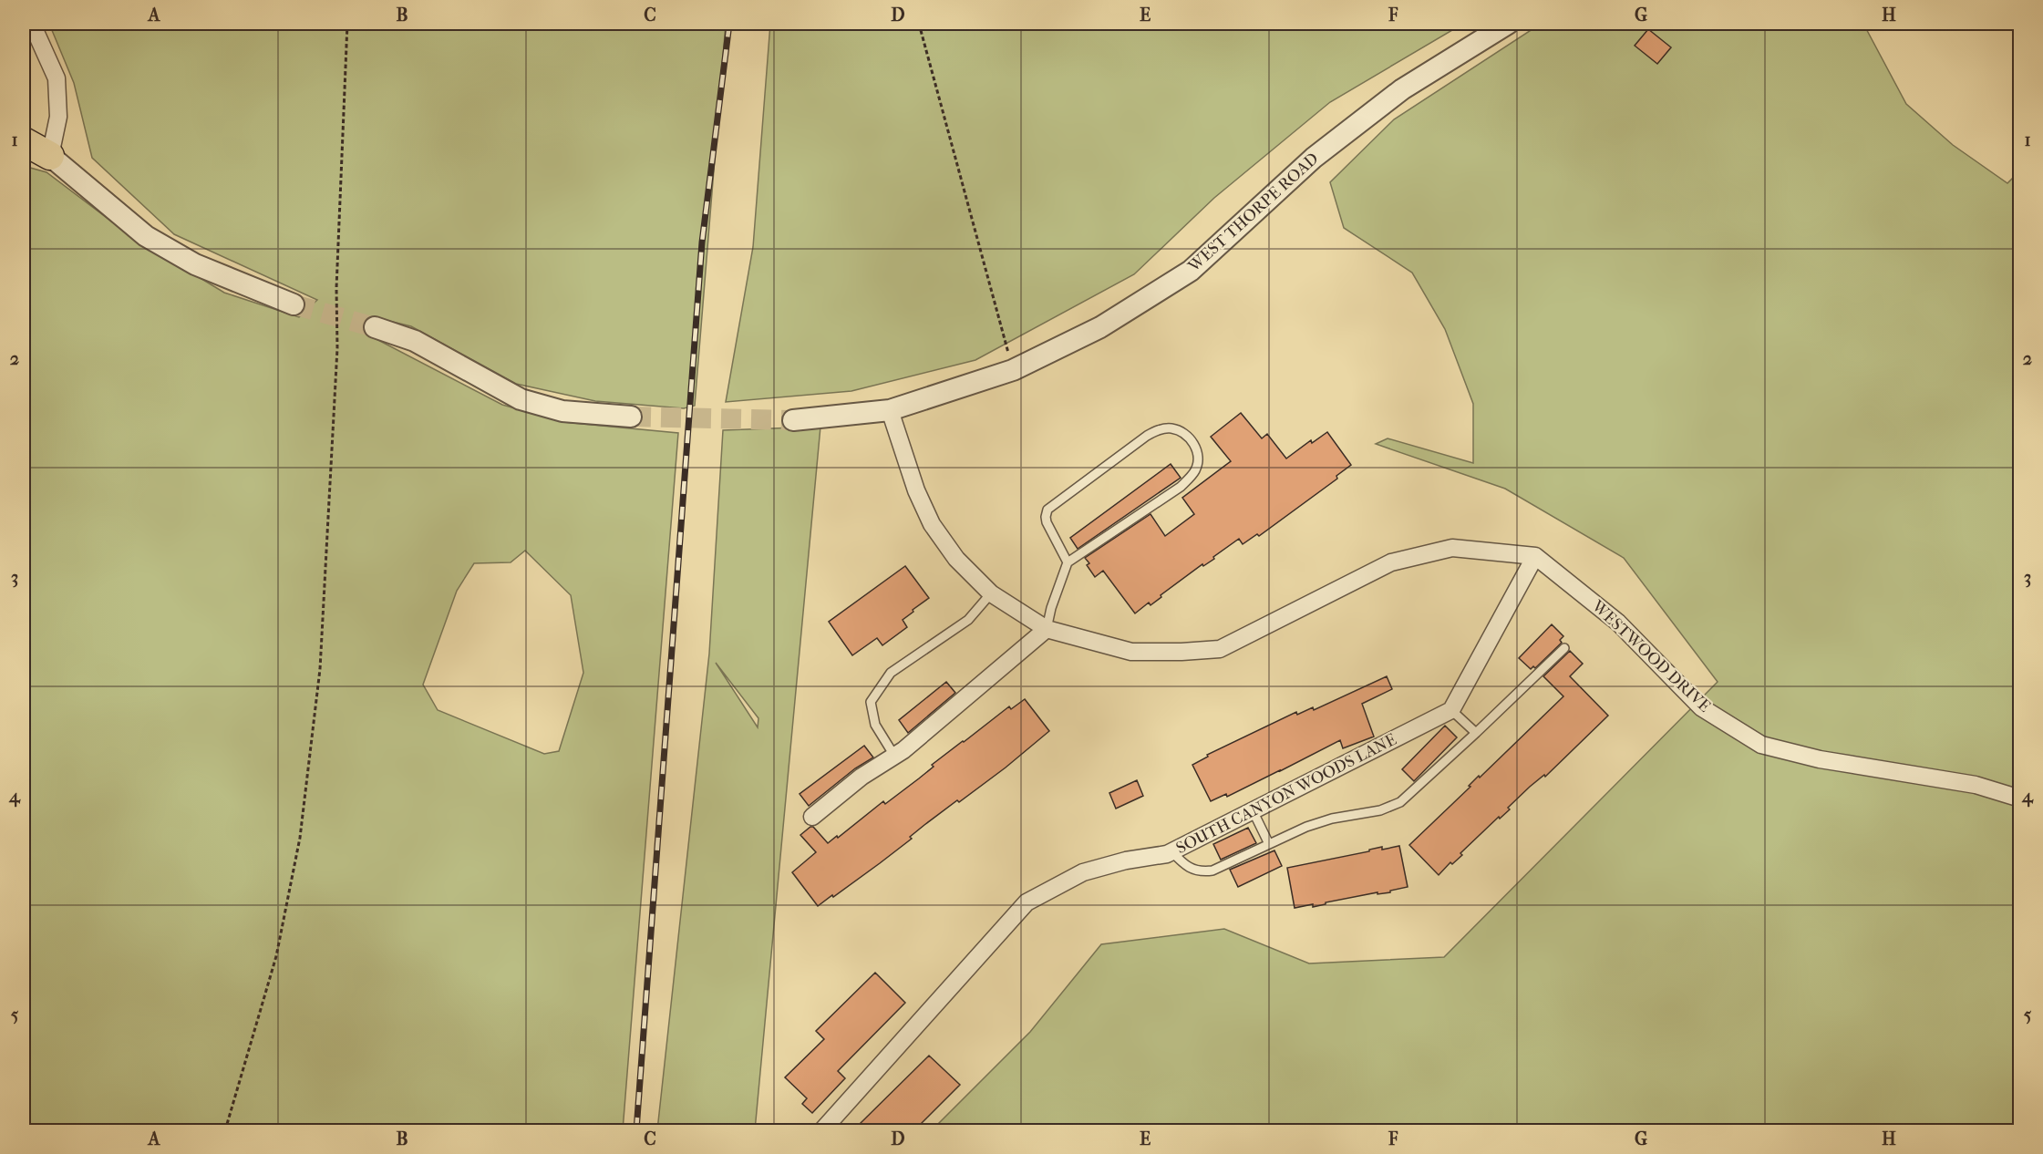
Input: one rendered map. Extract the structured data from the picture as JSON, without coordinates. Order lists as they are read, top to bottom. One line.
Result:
{"streets":{"street":["WEST THORPE ROAD","WESTWOOD DRIVE","SOUTH CANYON WOODS LANE"]},"grid":{"columns":["A","B","C","D","E","F","G","H"],"rows":["1","2","3","4","5"]}}
